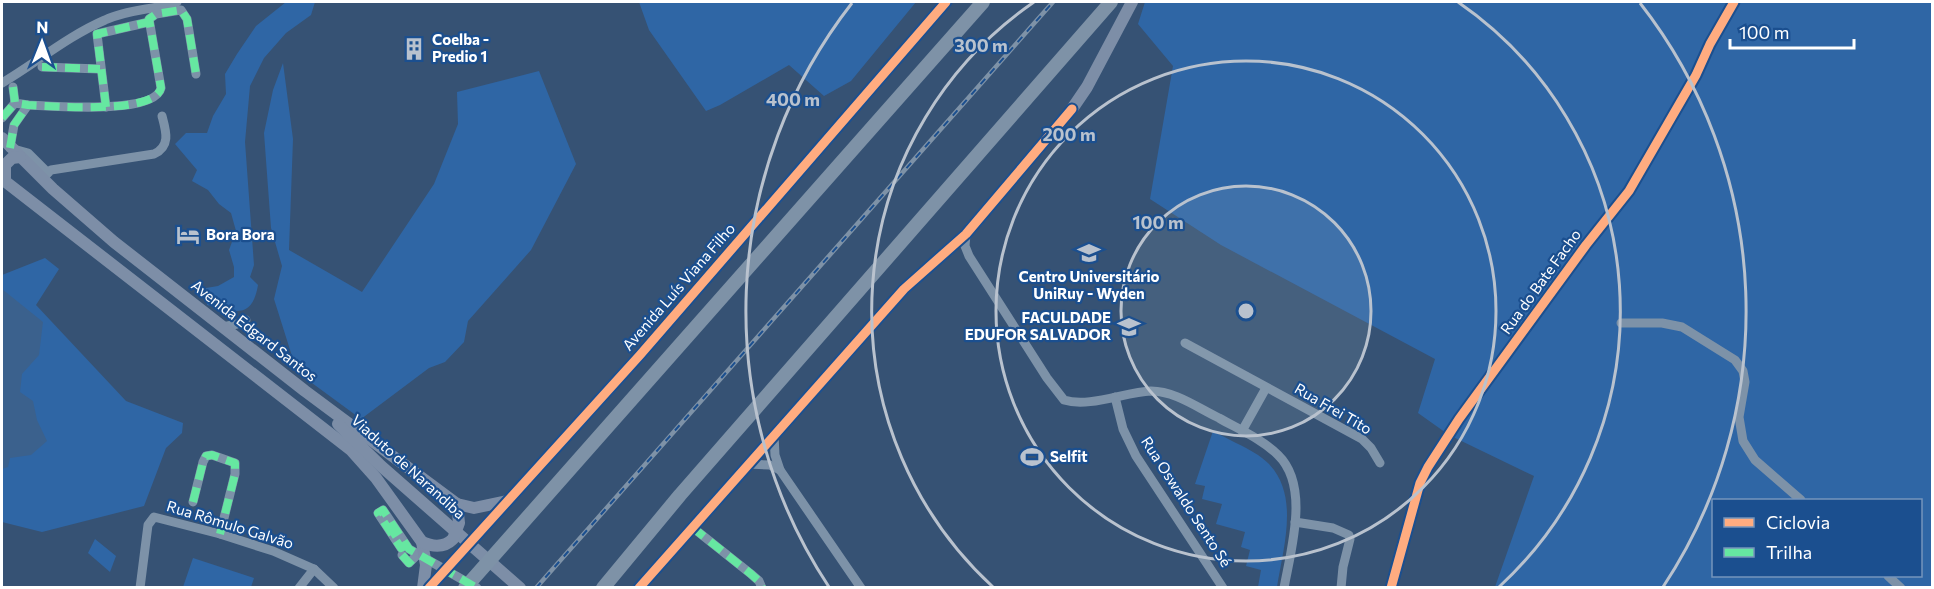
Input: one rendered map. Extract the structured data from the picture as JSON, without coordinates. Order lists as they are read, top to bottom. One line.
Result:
{"streets":{"main road":["Avenida Luís Viana Filho","Avenida Edgard Santos","Viaduto de Narandiba"],"street":["Rua do Bate Facho","Rua Frei Tito","Rua Oswaldo Sento Sé","Rua Rômulo Galvão"]},"crossings":[["Avenida Edgard Santos","Viaduto de Narandiba"]],"places":{"building":["Coelba - Predio 1"],"hotel":["Bora Bora"],"school or university":["Centro Universitário UniRuy - Wyden","FACULDADE EDUFOR SALVADOR"],"sports":["Selfit"]},"legend":["Ciclovia","Trilha"],"scale_bar":"100 m","north":"top","rings":["300 m","400 m","200 m","100 m"]}
